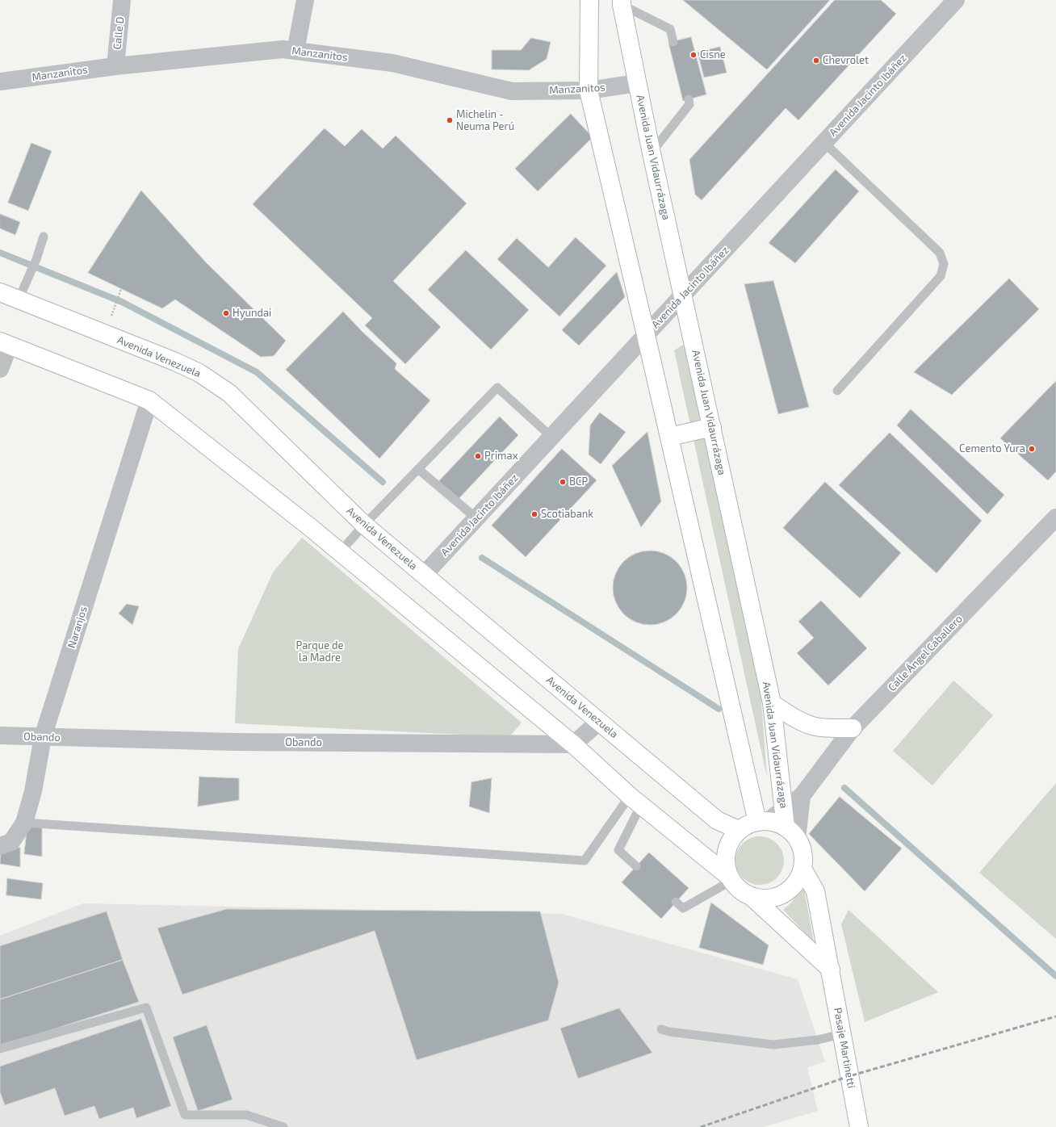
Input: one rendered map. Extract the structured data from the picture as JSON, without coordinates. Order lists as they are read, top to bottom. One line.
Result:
{"streets":{"main road":["Avenida Juan Vidaurrázaga","Avenida Venezuela","Pasaje Martinetti"],"street":["Calle D","Manzanitos","Avenida Jacinto Ibáñez","Naranjos","Calle Ángel Caballero","Obando"]},"crossings":[["Calle D","Manzanitos"],["Manzanitos","Avenida Juan Vidaurrázaga"],["Avenida Jacinto Ibáñez","Avenida Juan Vidaurrázaga"],["Avenida Jacinto Ibáñez","Avenida Venezuela"],["Avenida Juan Vidaurrázaga","Avenida Venezuela"],["Avenida Juan Vidaurrázaga","Calle Ángel Caballero"],["Avenida Juan Vidaurrázaga","Pasaje Martinetti"],["Avenida Venezuela","Calle Ángel Caballero"],["Avenida Venezuela","Pasaje Martinetti"],["Naranjos","Obando"],["Calle Ángel Caballero","Pasaje Martinetti"]],"parks":["Parque de la Madre"],"places":["Cisne","Chevrolet","Michelin - Neuma Perú","Hyundai","Cemento Yura","Primax","BCP","Scotiabank"]}
